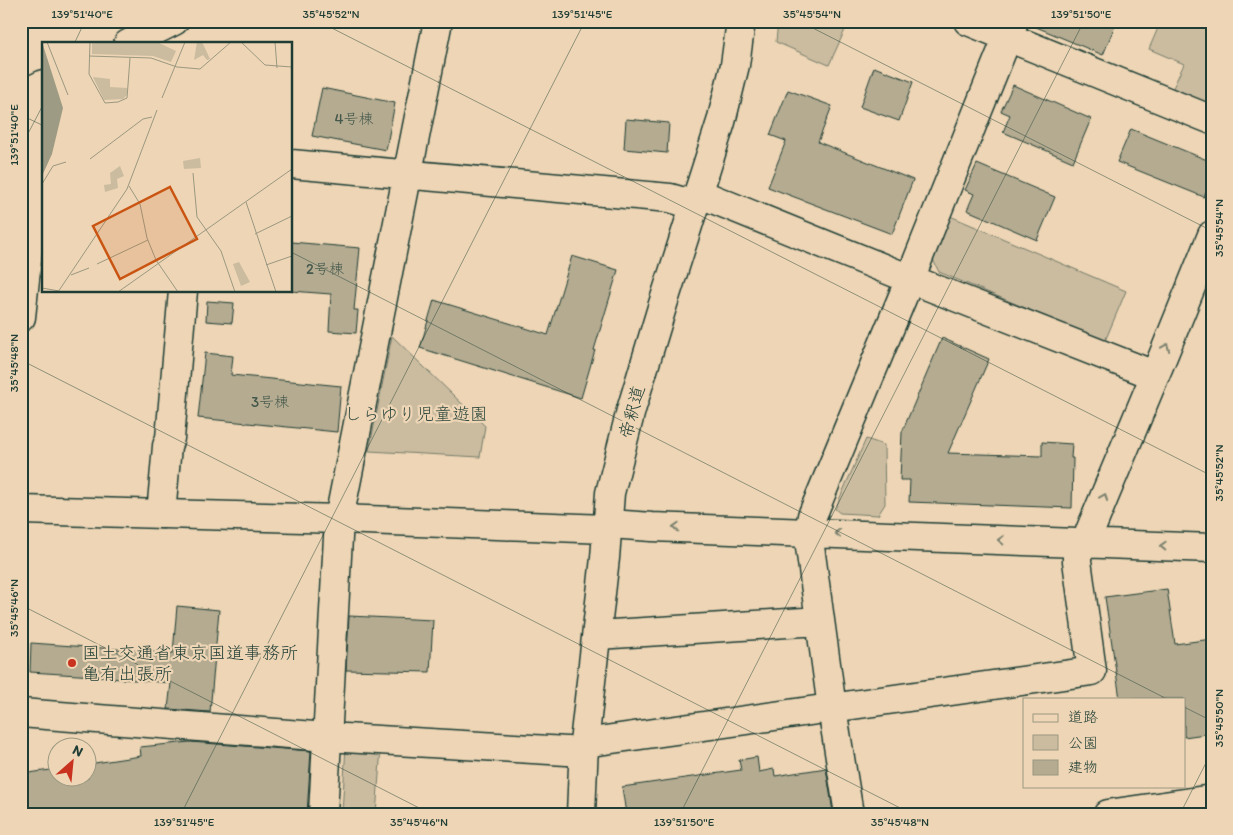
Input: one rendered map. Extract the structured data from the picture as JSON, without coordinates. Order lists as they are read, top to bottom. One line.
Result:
{"streets":{"main road":["帝釈道"]},"parks":["しらゆり児童遊園"],"places":["国土交通省東京国道事務所 亀有出張所"],"house_numbers":["4号棟","2号棟","3号棟"],"legend":["道路","公園","建物"],"north":"top right","coordinates":["139°51'40\"E","35°45'52\"N","139°51'45\"E","35°45'54\"N","139°51'50\"E","35°45'48\"N","35°45'46\"N","35°45'50\"N"]}
